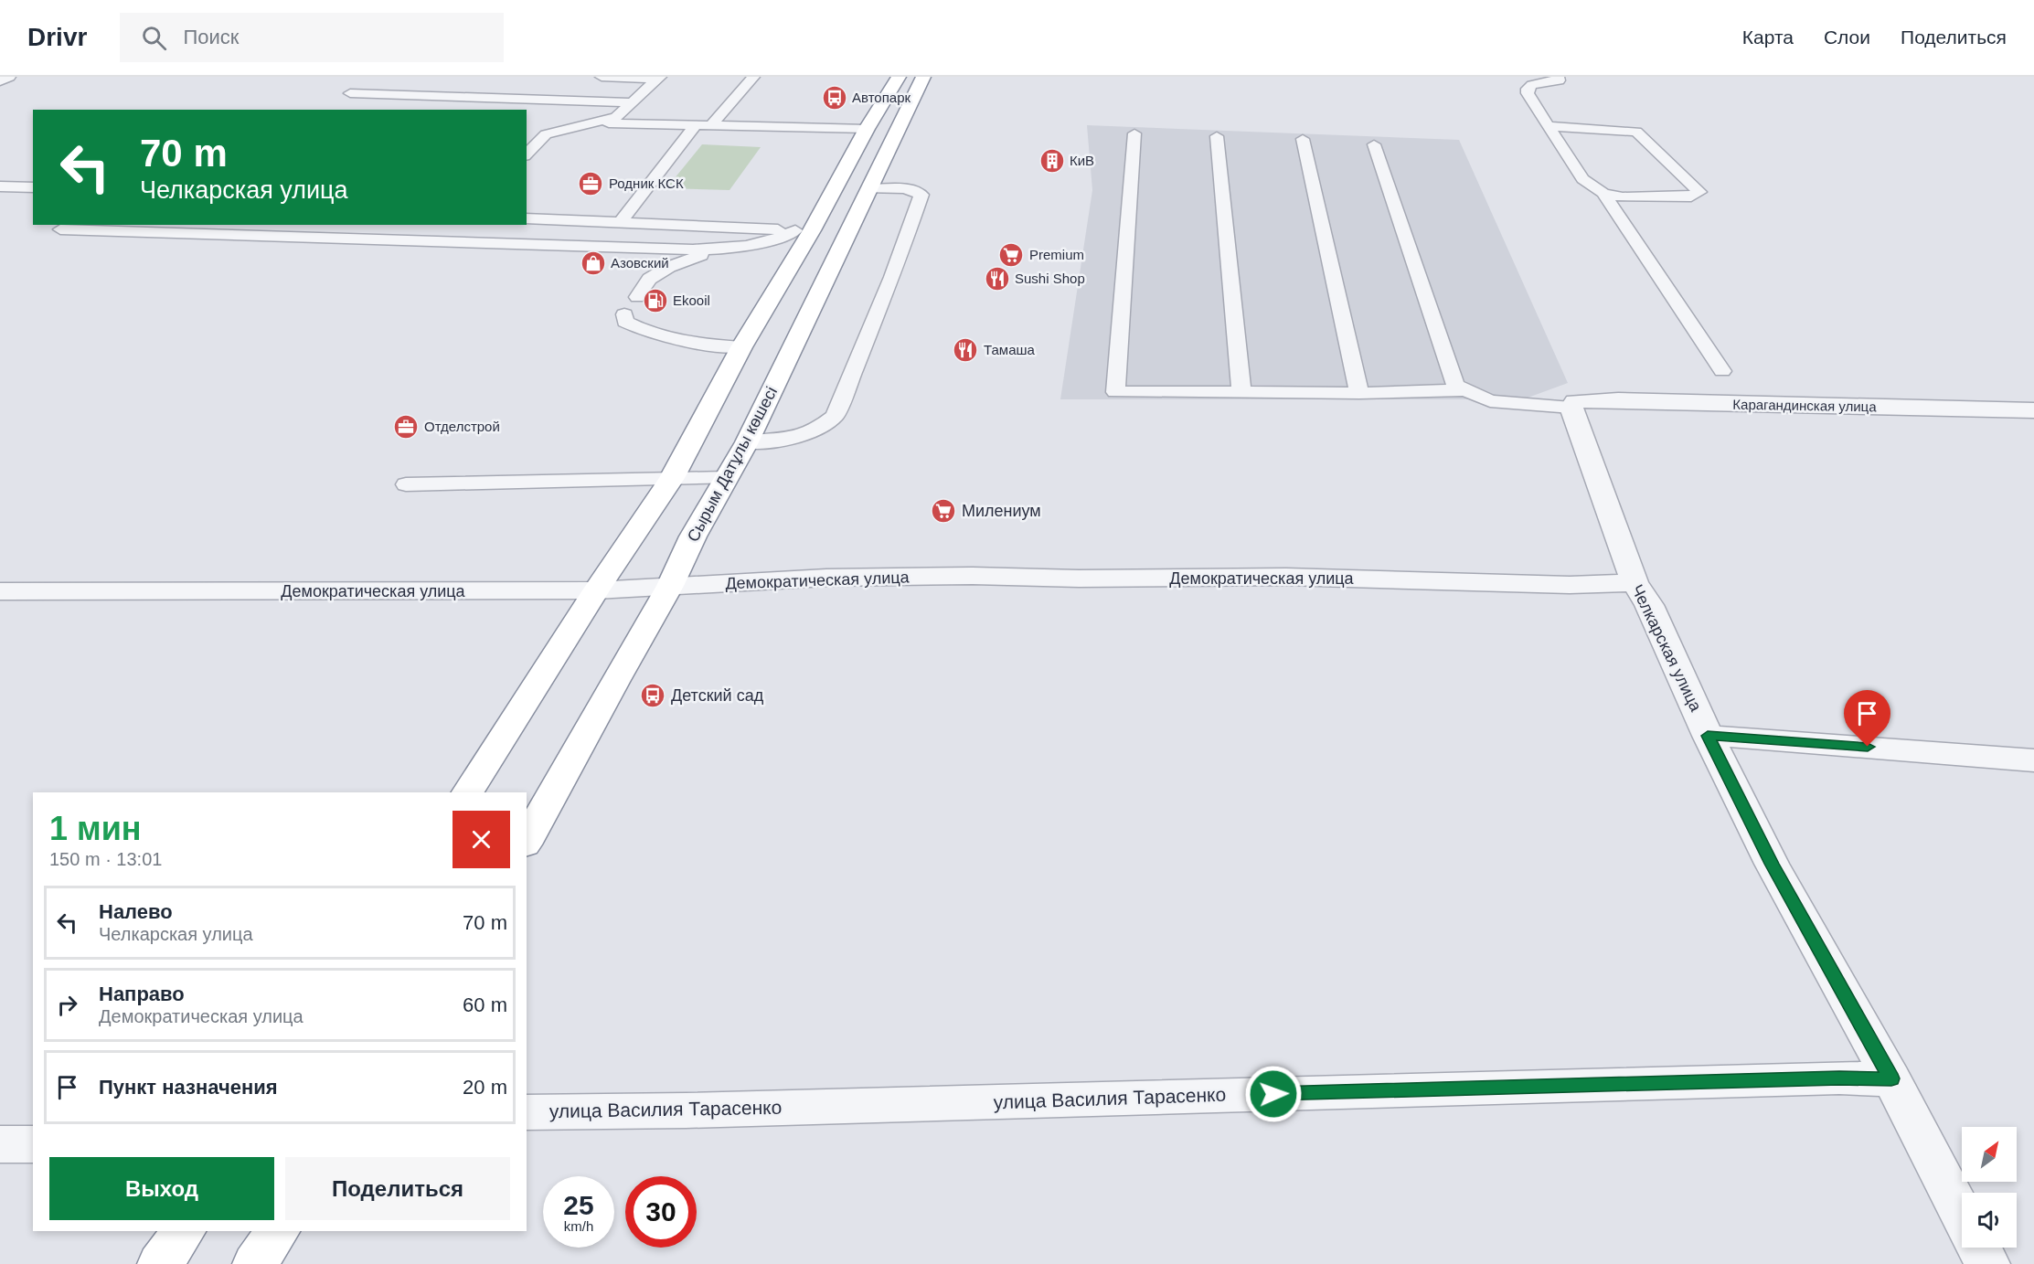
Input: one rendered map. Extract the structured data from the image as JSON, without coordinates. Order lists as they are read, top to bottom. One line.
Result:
{"streets":{"highway":["Сырым Датұлы көшесі"],"street":["Карагандинская улица","Демократическая улица","Челкарская улица","улица Василия Тарасенко"]},"crossings":[["Карагандинская улица","Челкарская улица"],["Сырым Датұлы көшесі","Демократическая улица"],["Демократическая улица","Челкарская улица"],["Челкарская улица","улица Василия Тарасенко"]],"places":{"bus stop":["Автопарк","Детский сад"],"building":["КиВ"],"office":["Родник КСК","Отделстрой"],"supermarket":["Premium","Милениум"],"shop":["Азовский"],"restaurant":["Sushi Shop","Тамаша"],"fuel station":["Ekooil"]},"north":"top right","page":{"header":"Drivr","search":"Поиск","nav":["Карта","Слои","Поделиться"],"turn":["70 m","Челкарская улица"],"heading":["1 мин","150 m · 13:01"],"list":[{"name":"Налево","note":"Челкарская улица","value":"70 m"},{"name":"Направо","note":"Демократическая улица","value":"60 m"},{"name":"Пункт назначения","value":"20 m"}],"buttons":["Выход","Поделиться"],"speed":"25 km/h","limit":"30"}}
